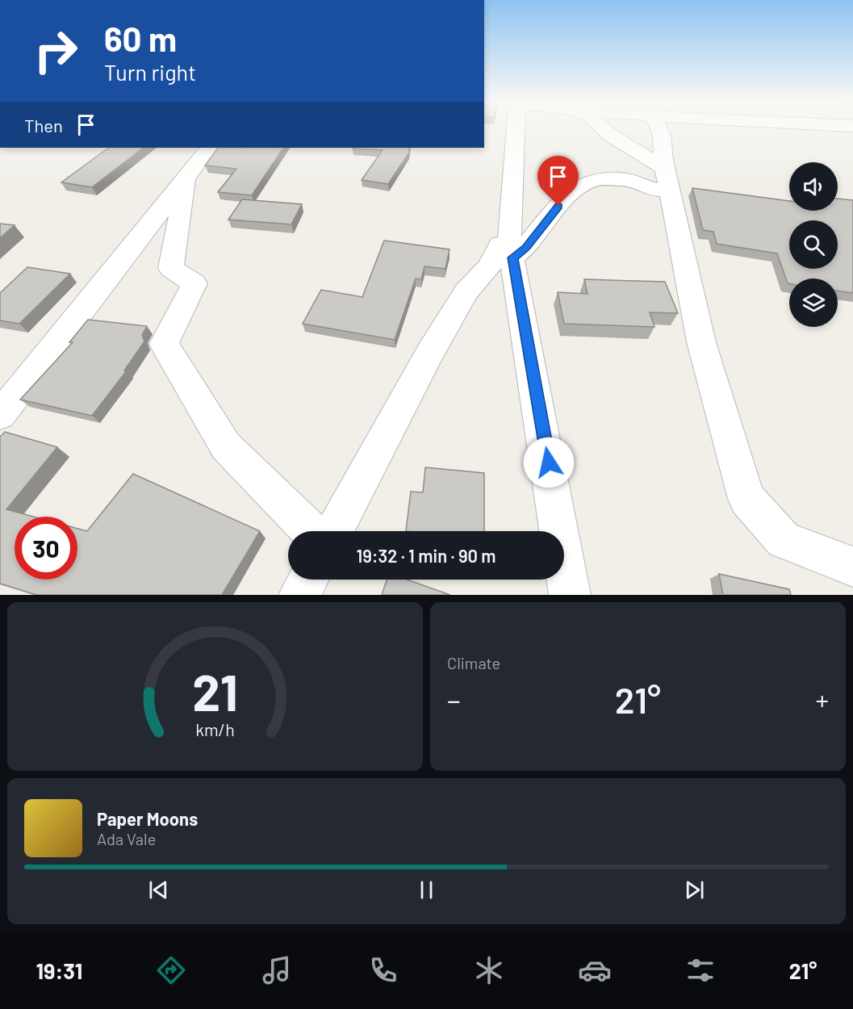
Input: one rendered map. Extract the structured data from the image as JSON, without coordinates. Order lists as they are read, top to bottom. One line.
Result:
{"page":{"turn":["60 m","Turn right"],"then":"Then","limit":"30","trip":"19:32 · 1 min · 90 m","tile":"Climate","heat":["−","21°","+"],"song":["Paper Moons","Ada Vale"],"tabs":["19:31","21°"],"gauge":["21","km/h"]}}
